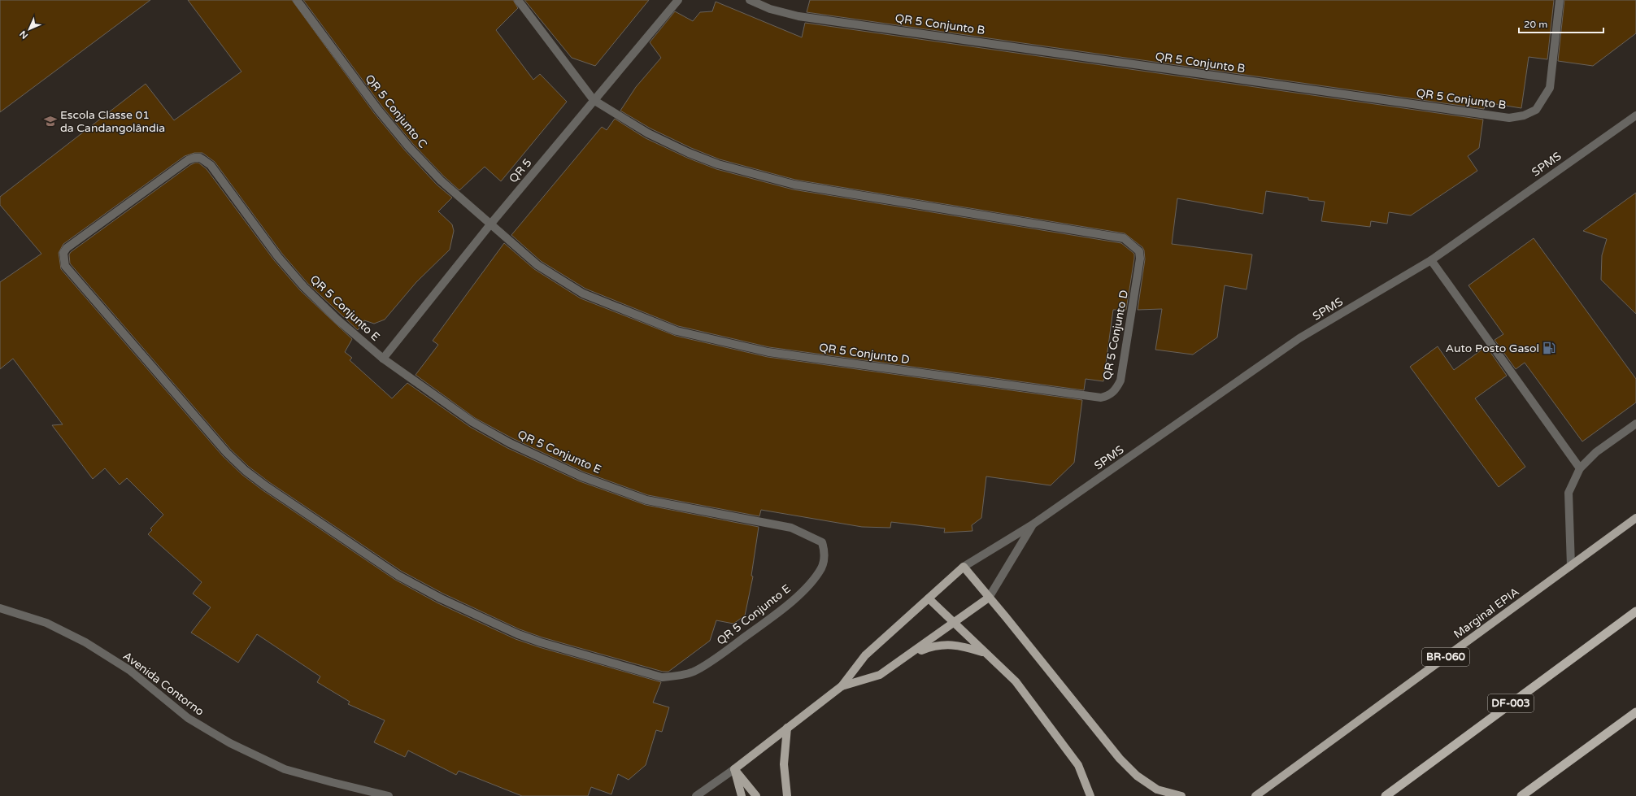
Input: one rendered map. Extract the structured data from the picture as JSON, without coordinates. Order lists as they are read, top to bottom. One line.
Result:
{"streets":{"highway":["DF-003"],"main road":["Marginal EPIA","BR-060"],"street":["QR 5 Conjunto B","QR 5 Conjunto C","SPMS","QR 5","QR 5 Conjunto E","QR 5 Conjunto D","Avenida Contorno"]},"crossings":[["QR 5 Conjunto C","QR 5"],["QR 5 Conjunto C","QR 5 Conjunto D"],["QR 5","QR 5 Conjunto E"],["QR 5","QR 5 Conjunto D"]],"places":{"school or university":["Escola Classe 01 da Candangolândia"],"fuel station":["Auto Posto Gasol"]},"scale_bar":"20 m","north":"bottom left"}
